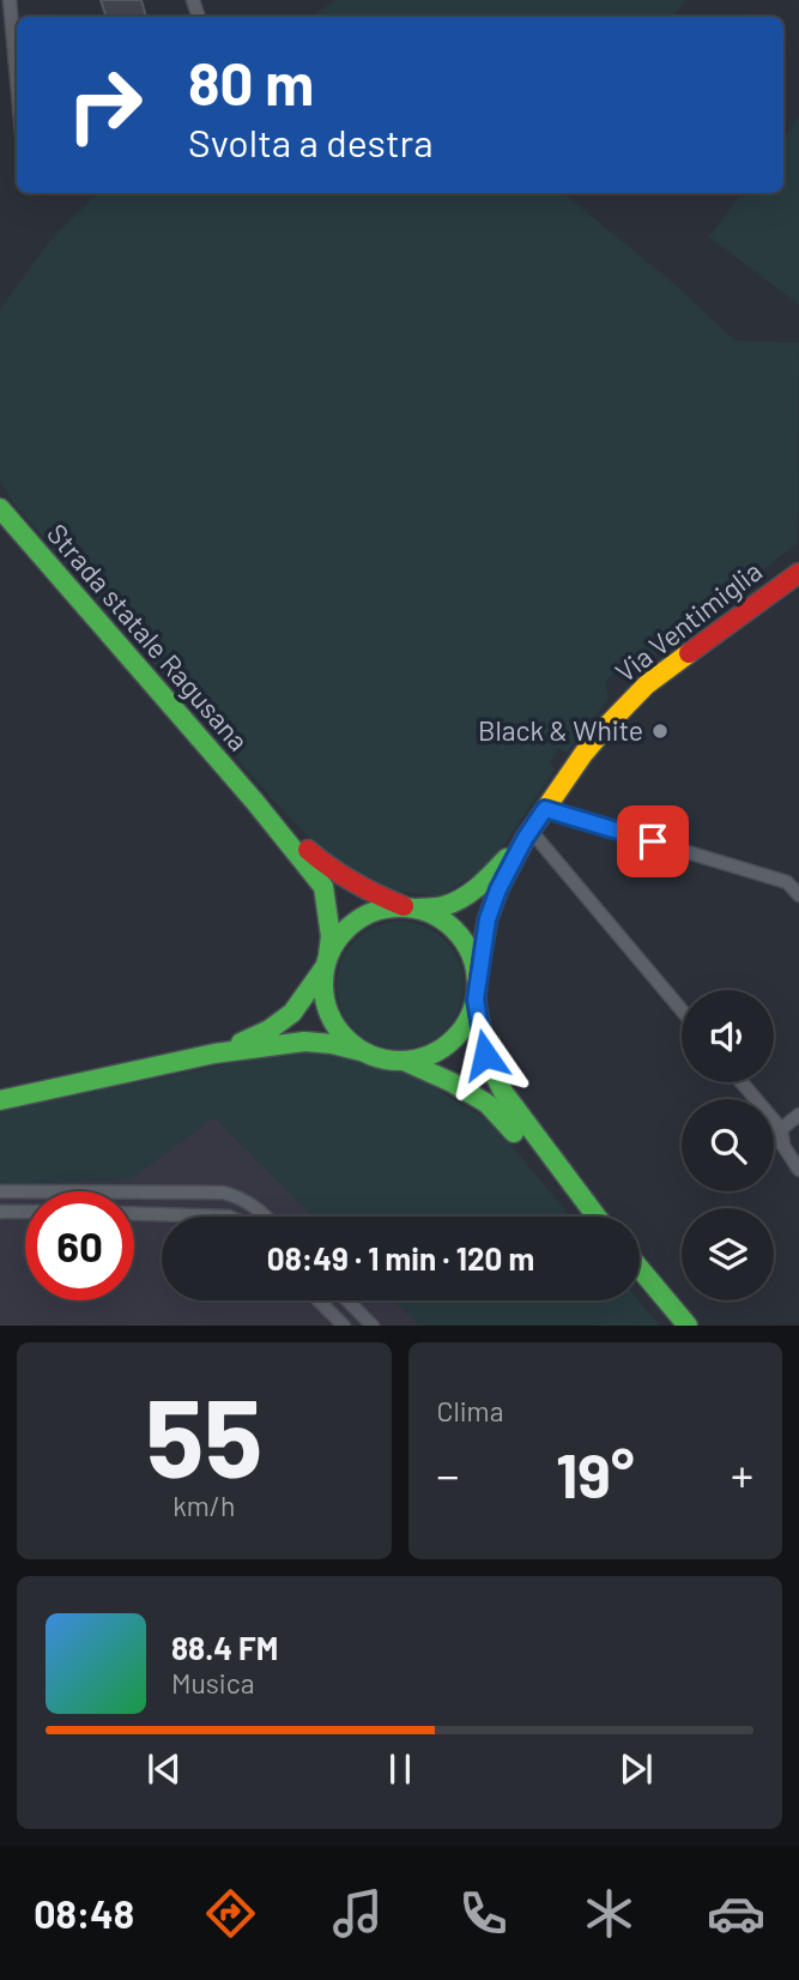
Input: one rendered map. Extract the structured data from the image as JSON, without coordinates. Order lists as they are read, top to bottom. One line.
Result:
{"streets":{"main road":["Via Ventimiglia","Strada statale Ragusana"]},"places":["Black & White"],"page":{"turn":["80 m","Svolta a destra"],"limit":"60","trip":"08:49 · 1 min · 120 m","tile":[["55","km/h"],"Clima"],"heat":["−","19°","+"],"song":["88.4 FM","Musica"],"tabs":"08:48"}}
